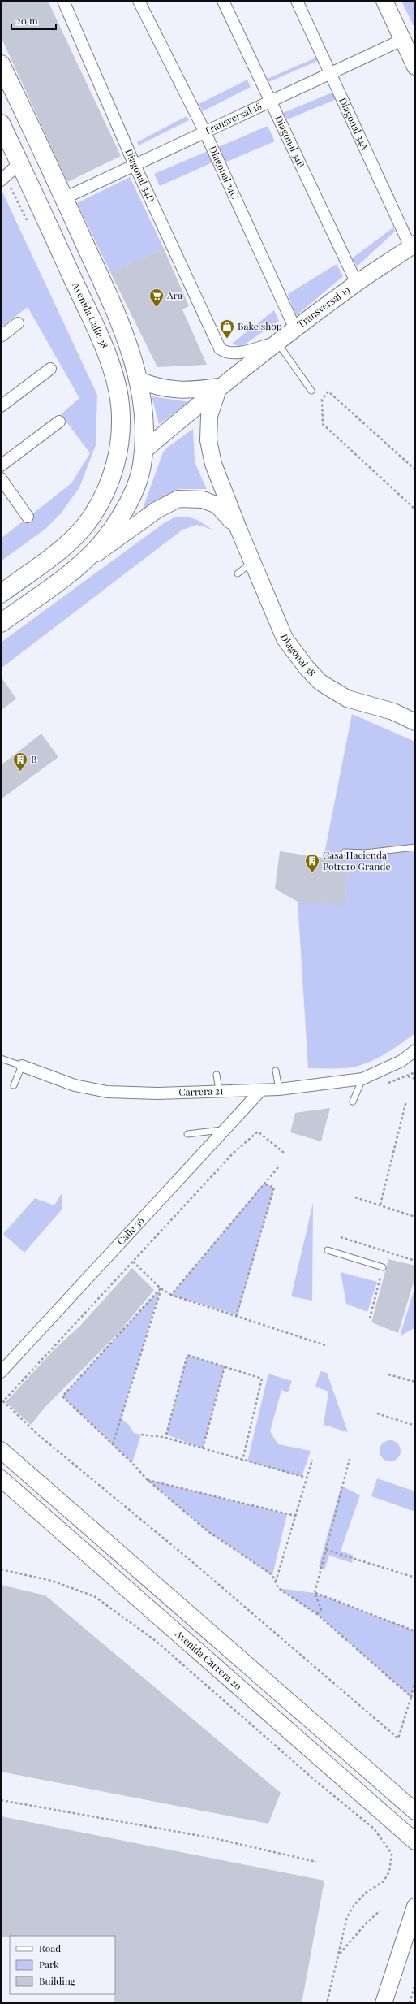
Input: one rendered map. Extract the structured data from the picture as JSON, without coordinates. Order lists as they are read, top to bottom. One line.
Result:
{"streets":{"main road":["Avenida Calle 38"],"street":["Transversal 18","Diagonal 34A","Diagonal 34B","Diagonal 34C","Diagonal 34D","Transversal 19","Diagonal 38","Carrera 21","Calle 36","Avenida Carrera 20"]},"crossings":[["Transversal 18","Diagonal 34A"],["Transversal 18","Diagonal 34B"],["Transversal 18","Diagonal 34C"],["Transversal 18","Diagonal 34D"],["Diagonal 34A","Transversal 19"],["Diagonal 34B","Transversal 19"],["Diagonal 34C","Transversal 19"],["Diagonal 34D","Transversal 19"],["Transversal 19","Diagonal 38"],["Carrera 21","Calle 36"]],"places":{"supermarket":["Ara"],"shop":["Bake shop"],"building":["B","Casa Hacienda Potrero Grande"]},"legend":["Road","Park","Building"],"scale_bar":"20 m"}
